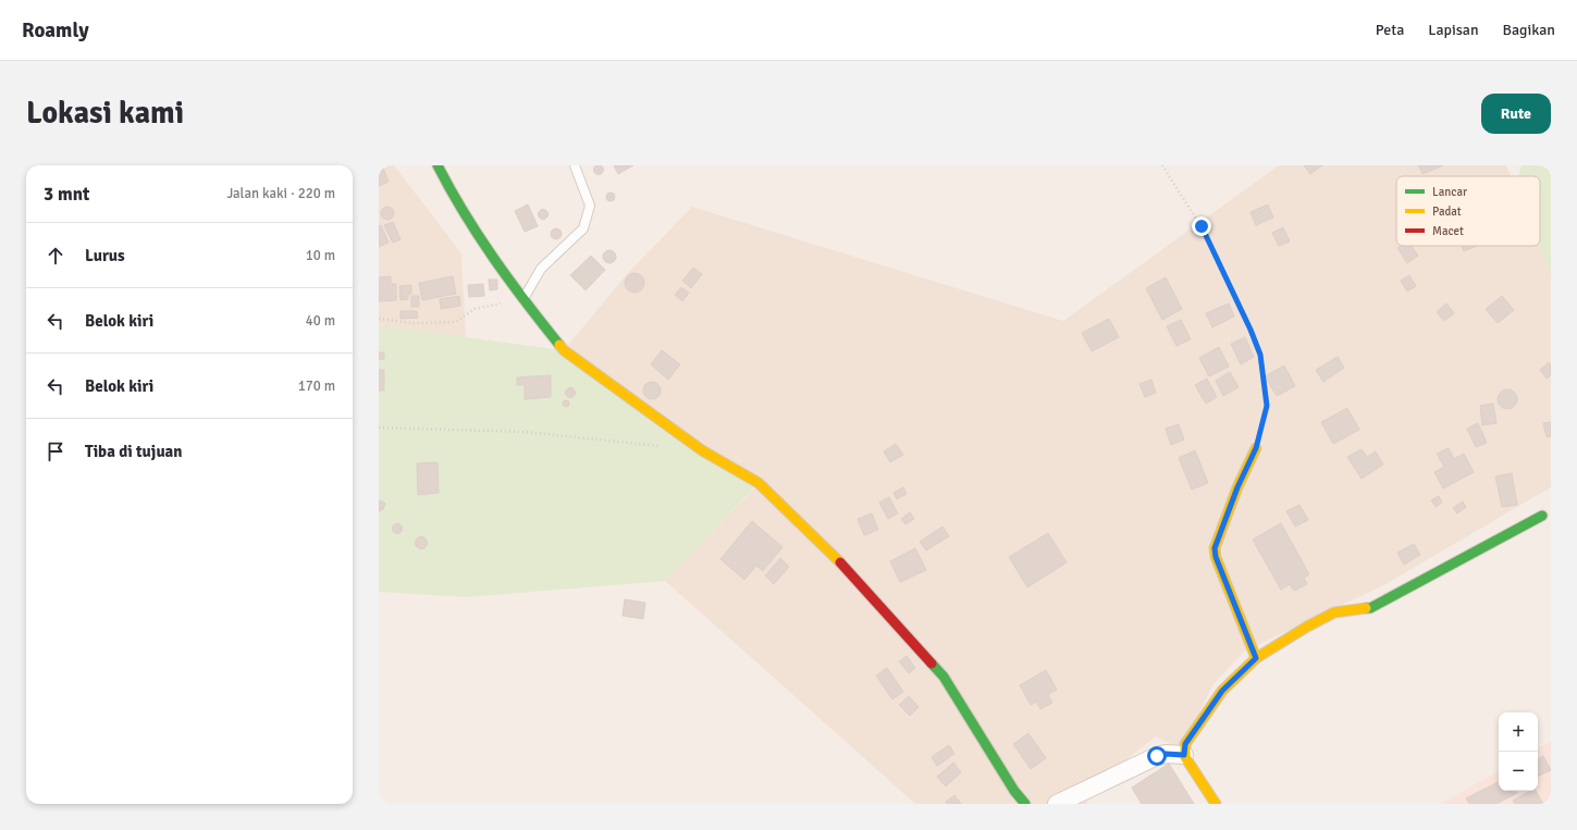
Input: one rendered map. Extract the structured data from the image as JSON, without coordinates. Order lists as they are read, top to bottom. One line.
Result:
{"legend":["Lancar","Padat","Macet"],"page":{"header":"Roamly","nav":["Peta","Lapisan","Bagikan"],"buttons":"Rute","title":"Lokasi kami","heading":["3 mnt","Jalan kaki · 220 m"],"list":[["Lurus","10 m"],["Belok kiri","40 m"],["Belok kiri","170 m"],"Tiba di tujuan"],"map_buttons":["+","−"]}}
